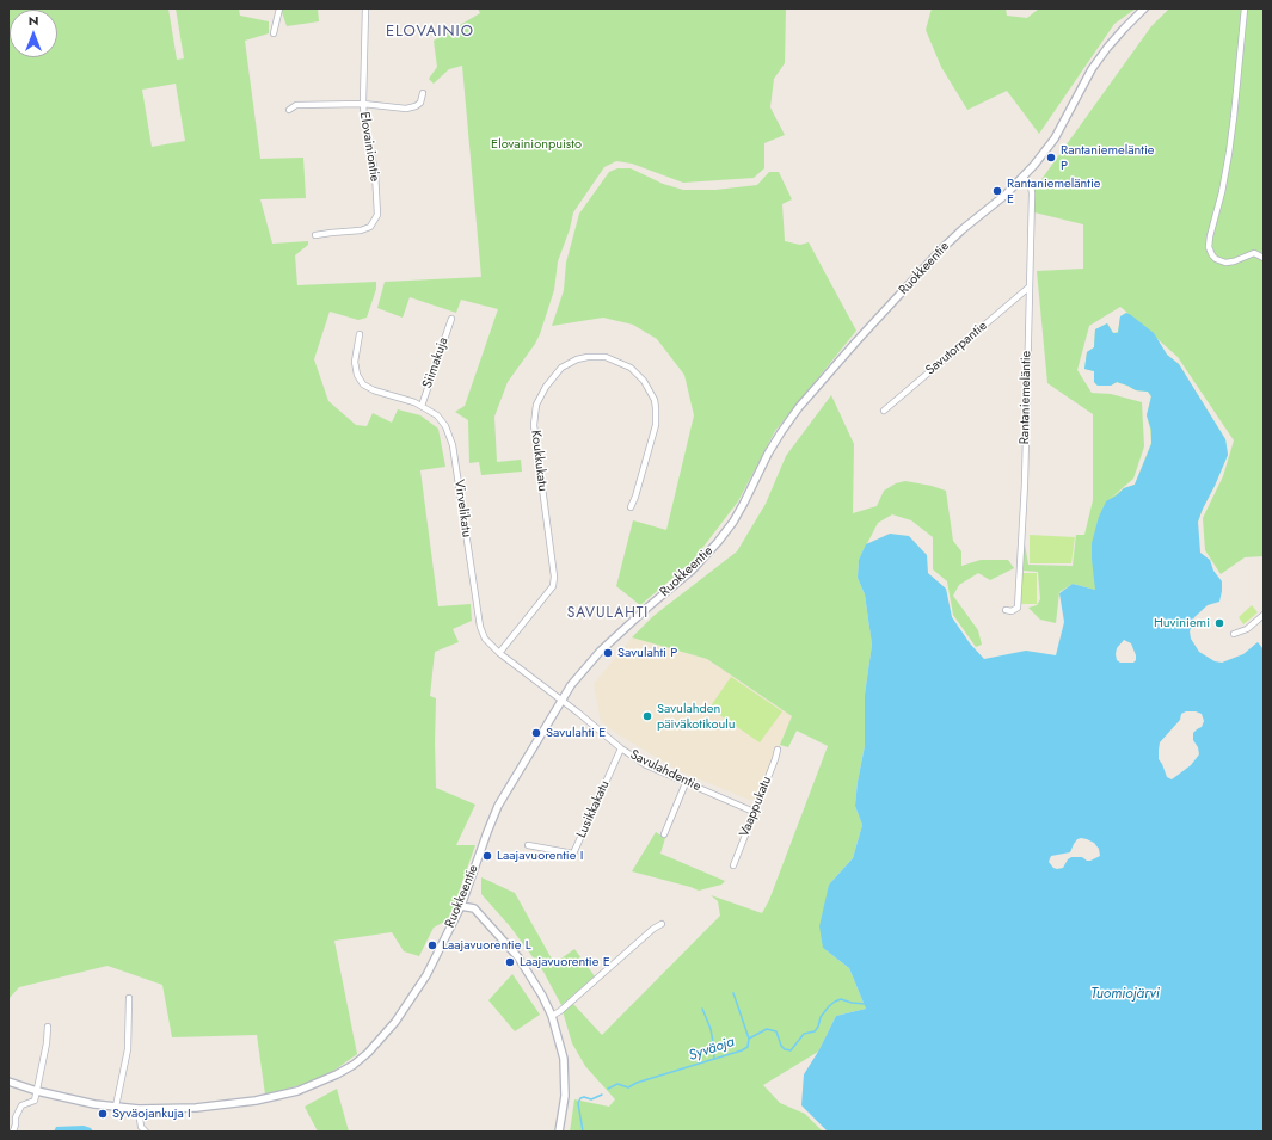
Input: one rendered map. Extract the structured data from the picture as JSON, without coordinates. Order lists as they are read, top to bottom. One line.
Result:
{"streets":{"street":["Elovainiontie","Ruokkeentie","Savutorpantie","Siimakuja","Rantaniemeläntie","Koukkukatu","Virvelikatu","Savulahdentie","Vaappukatu","Lusikkakatu"]},"crossings":[["Ruokkeentie","Rantaniemeläntie"],["Ruokkeentie","Virvelikatu"],["Ruokkeentie","Savulahdentie"],["Savutorpantie","Rantaniemeläntie"],["Siimakuja","Virvelikatu"],["Koukkukatu","Virvelikatu"],["Virvelikatu","Savulahdentie"],["Savulahdentie","Vaappukatu"],["Savulahdentie","Lusikkakatu"]],"districts":["ELOVAINIO","SAVULAHTI"],"water":["Tuomiojärvi","Syväoja"],"parks":["Elovainionpuisto"],"places":["Rantaniemeläntie P","Rantaniemeläntie E","Huviniemi","Savulahti P","Savulahden päiväkotikoulu","Savulahti E","Laajavuorentie I","Laajavuorentie L","Laajavuorentie E","Syväojankuja I"],"north":"top"}
